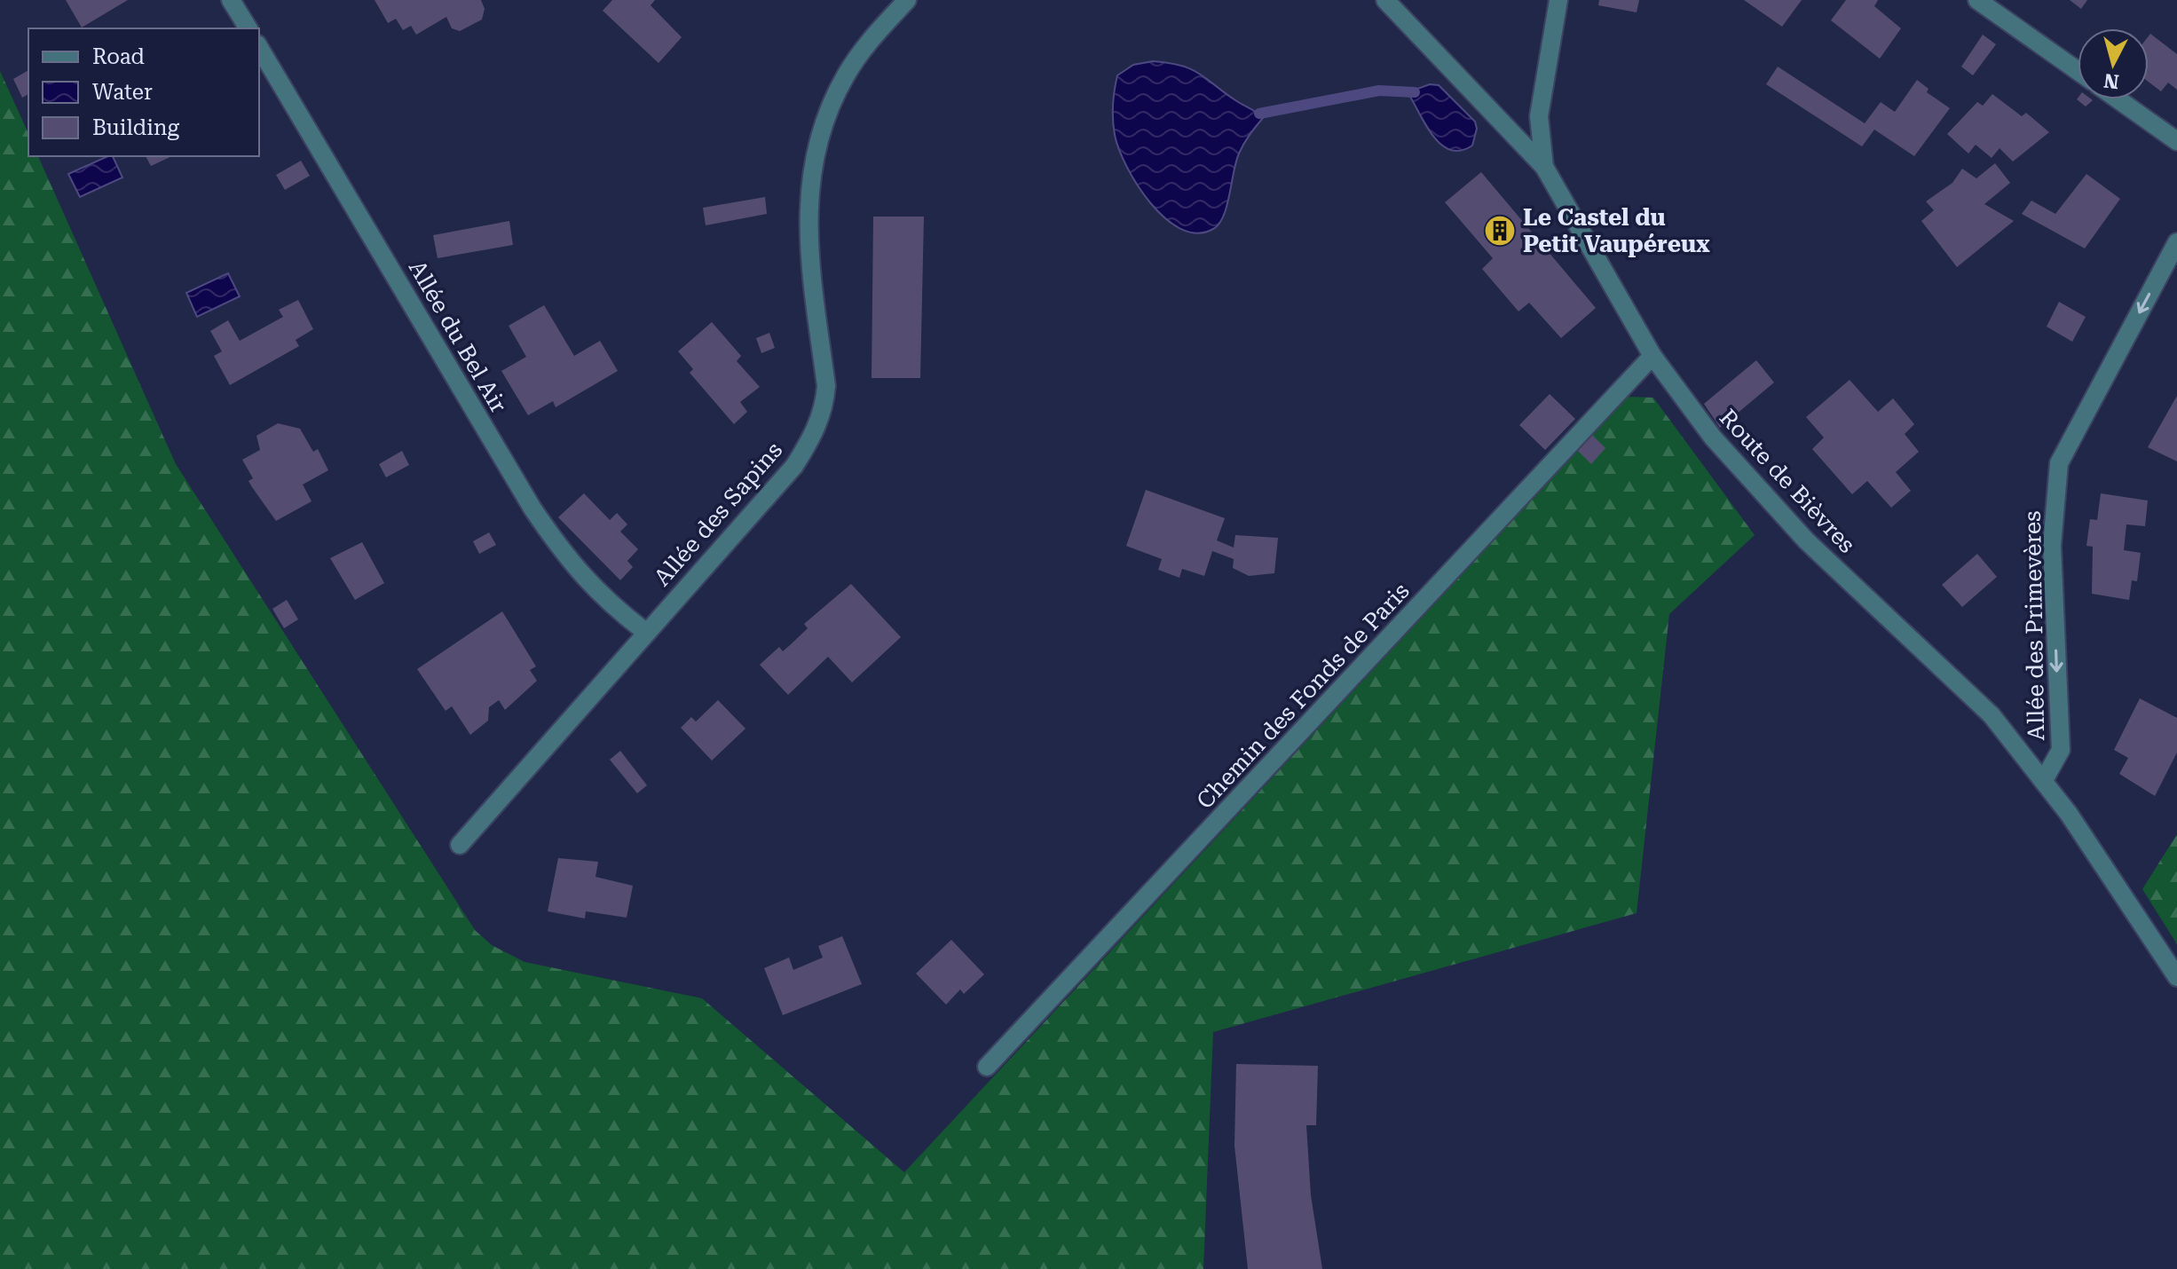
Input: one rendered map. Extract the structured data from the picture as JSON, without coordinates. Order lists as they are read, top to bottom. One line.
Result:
{"streets":{"street":["Allée du Bel Air","Route de Bièvres","Allée des Sapins","Allée des Primevères","Chemin des Fonds de Paris"]},"crossings":[["Allée du Bel Air","Allée des Sapins"],["Route de Bièvres","Allée des Primevères"],["Route de Bièvres","Chemin des Fonds de Paris"]],"one_way":["Allée des Primevères"],"places":{"building":["Le Castel du Petit Vaupéreux"]},"legend":["Road","Water","Building"],"north":"bottom"}
